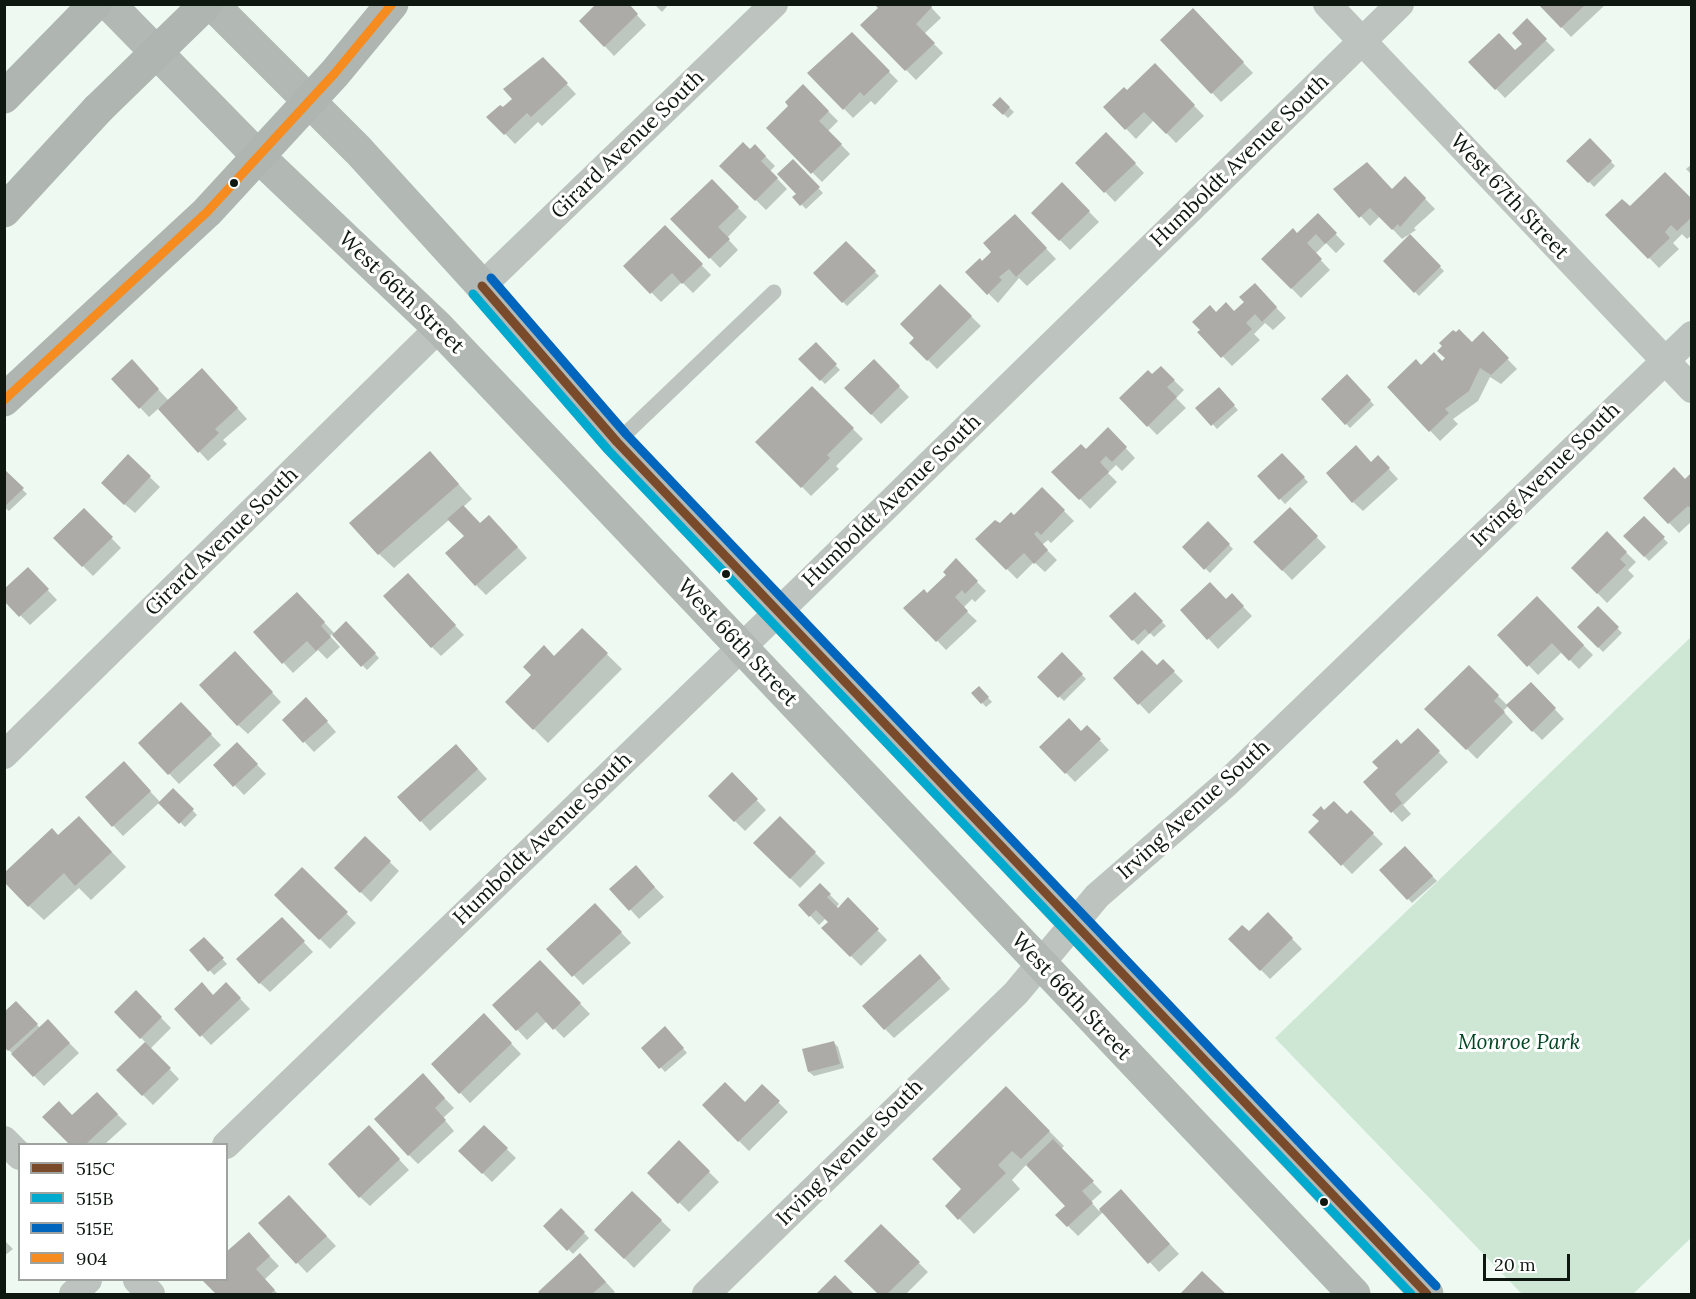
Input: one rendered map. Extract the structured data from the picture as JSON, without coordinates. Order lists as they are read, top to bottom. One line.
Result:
{"streets":{"main road":["West 66th Street"],"street":["Girard Avenue South","Humboldt Avenue South","West 67th Street","Irving Avenue South"]},"crossings":[["Girard Avenue South","West 66th Street"],["Humboldt Avenue South","West 67th Street"],["Humboldt Avenue South","West 66th Street"],["West 67th Street","Irving Avenue South"],["West 66th Street","Irving Avenue South"]],"parks":["Monroe Park"],"lines":["transit line 904","transit line 515E","transit line 515C","transit line 515B"],"legend":["515C","515B","515E","904"],"scale_bar":"20 m"}
